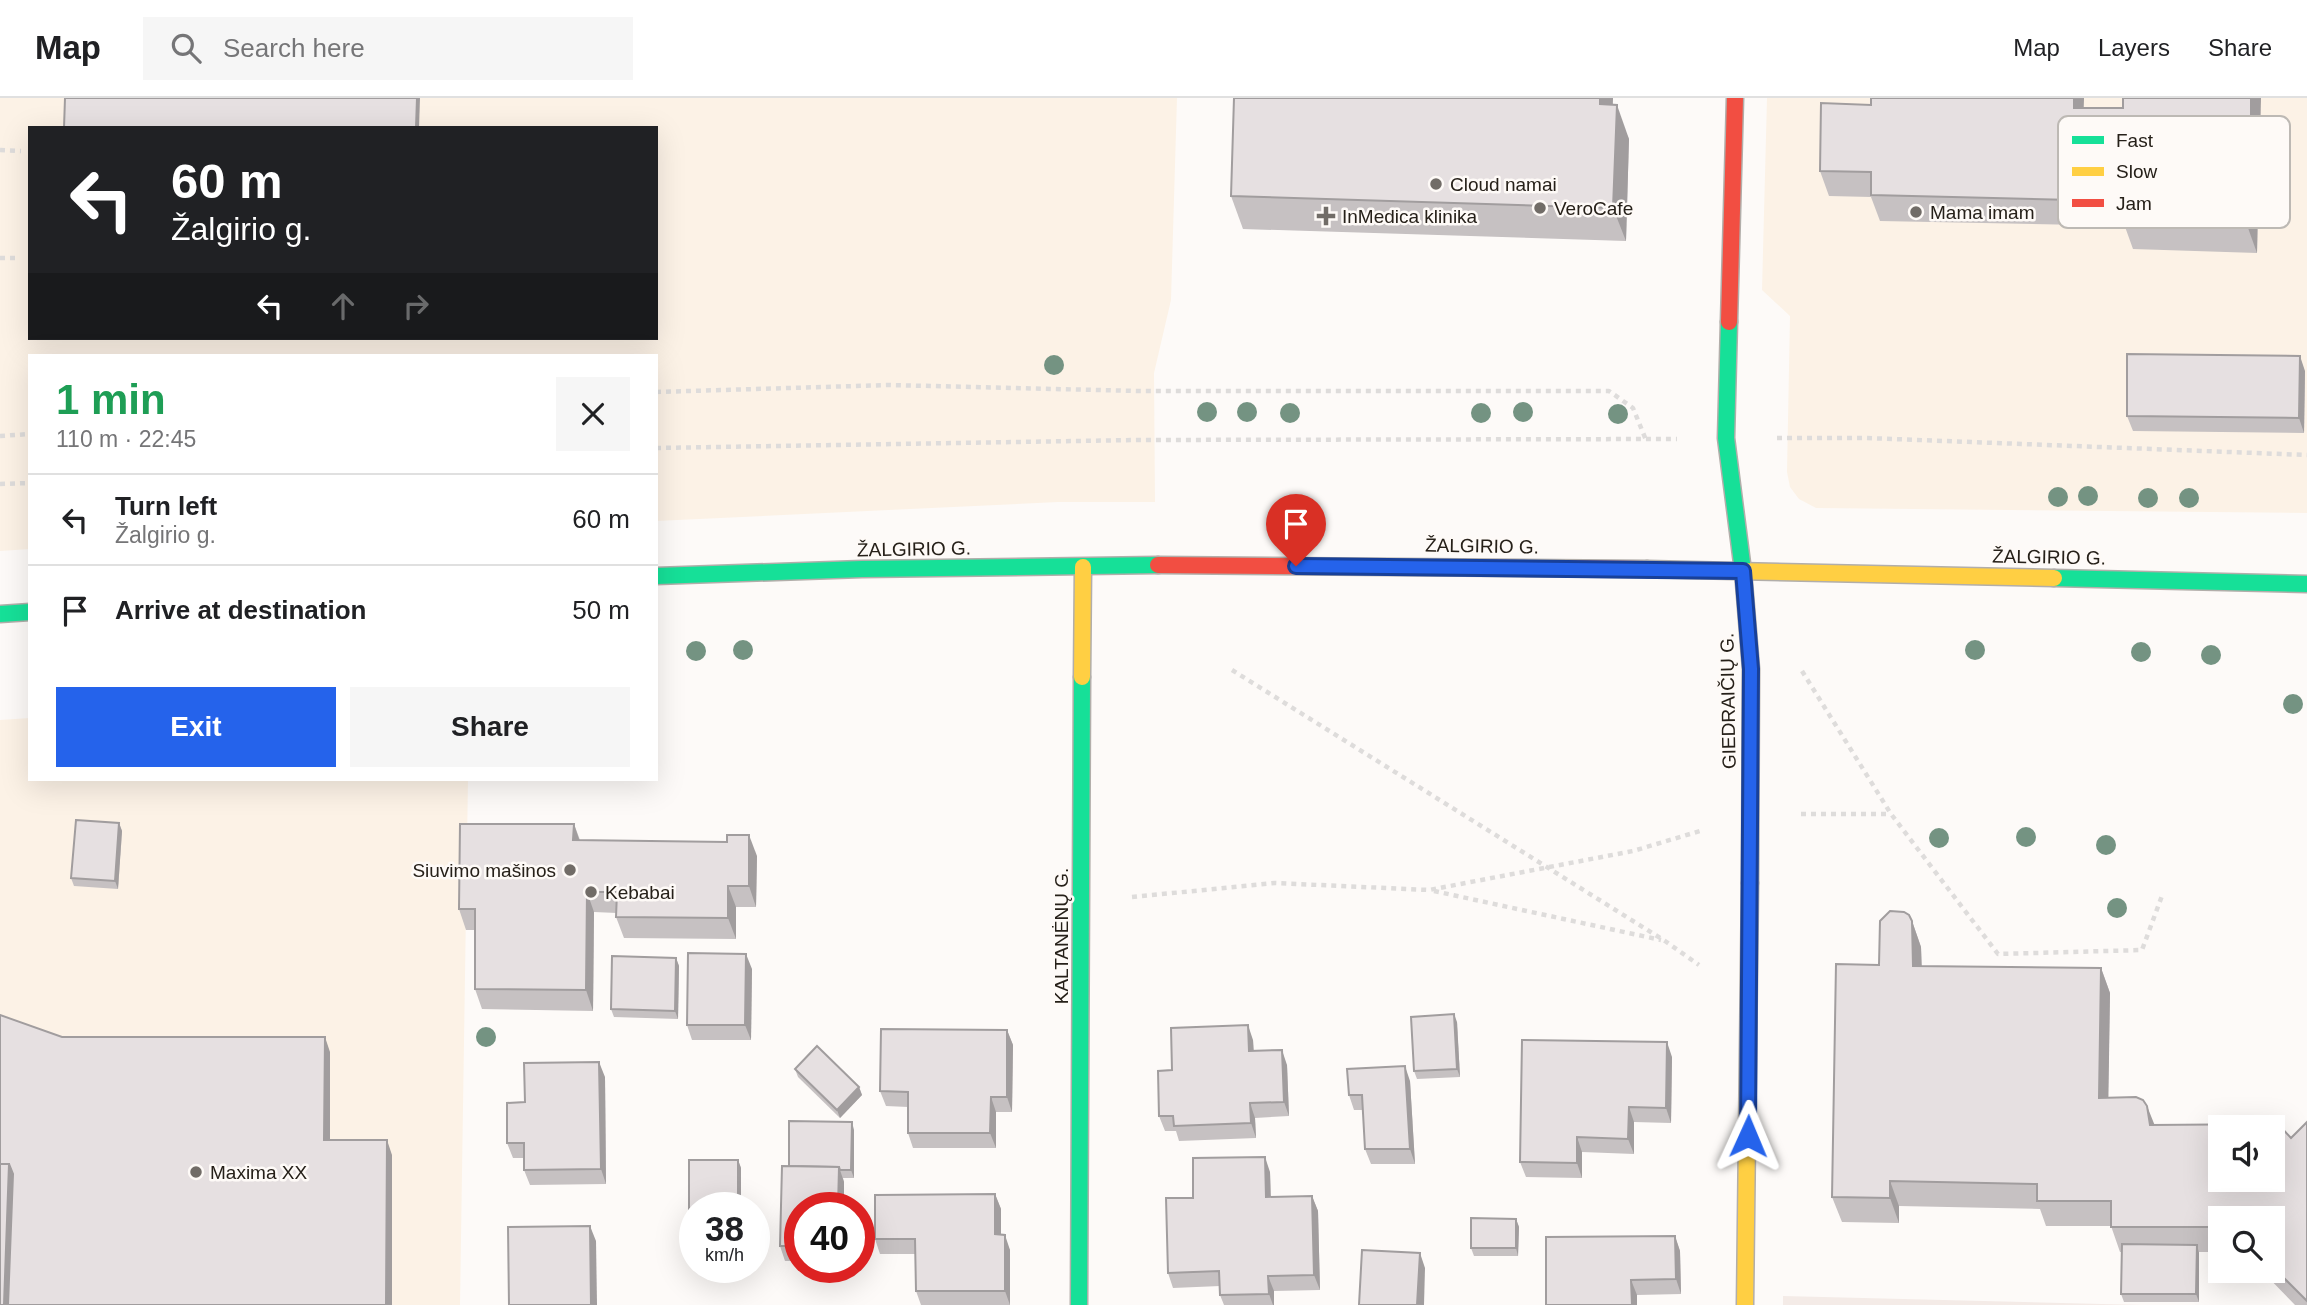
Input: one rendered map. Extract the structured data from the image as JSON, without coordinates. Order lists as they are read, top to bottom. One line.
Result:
{"streets":{"street":["ŽALGIRIO G.","GIEDRAIČIŲ G.","KALTANĖNŲ G."]},"crossings":[["ŽALGIRIO G.","GIEDRAIČIŲ G."],["ŽALGIRIO G.","KALTANĖNŲ G."]],"places":{"other":["Cloud namai","VeroCafe","Mama imam","Siuvimo mašinos","Kebabai","Maxima XX"],"health":["InMedica klinika"]},"legend":["Fast","Slow","Jam"],"page":{"header":"Map","search":"Search here","nav":["Map","Layers","Share"],"turn":["60 m","Žalgirio g."],"heading":["1 min","110 m · 22:45"],"list":[{"name":"Turn left","note":"Žalgirio g.","value":"60 m"},{"name":"Arrive at destination","value":"50 m"}],"buttons":["Exit","Share"],"speed":"38 km/h","limit":"40"}}
